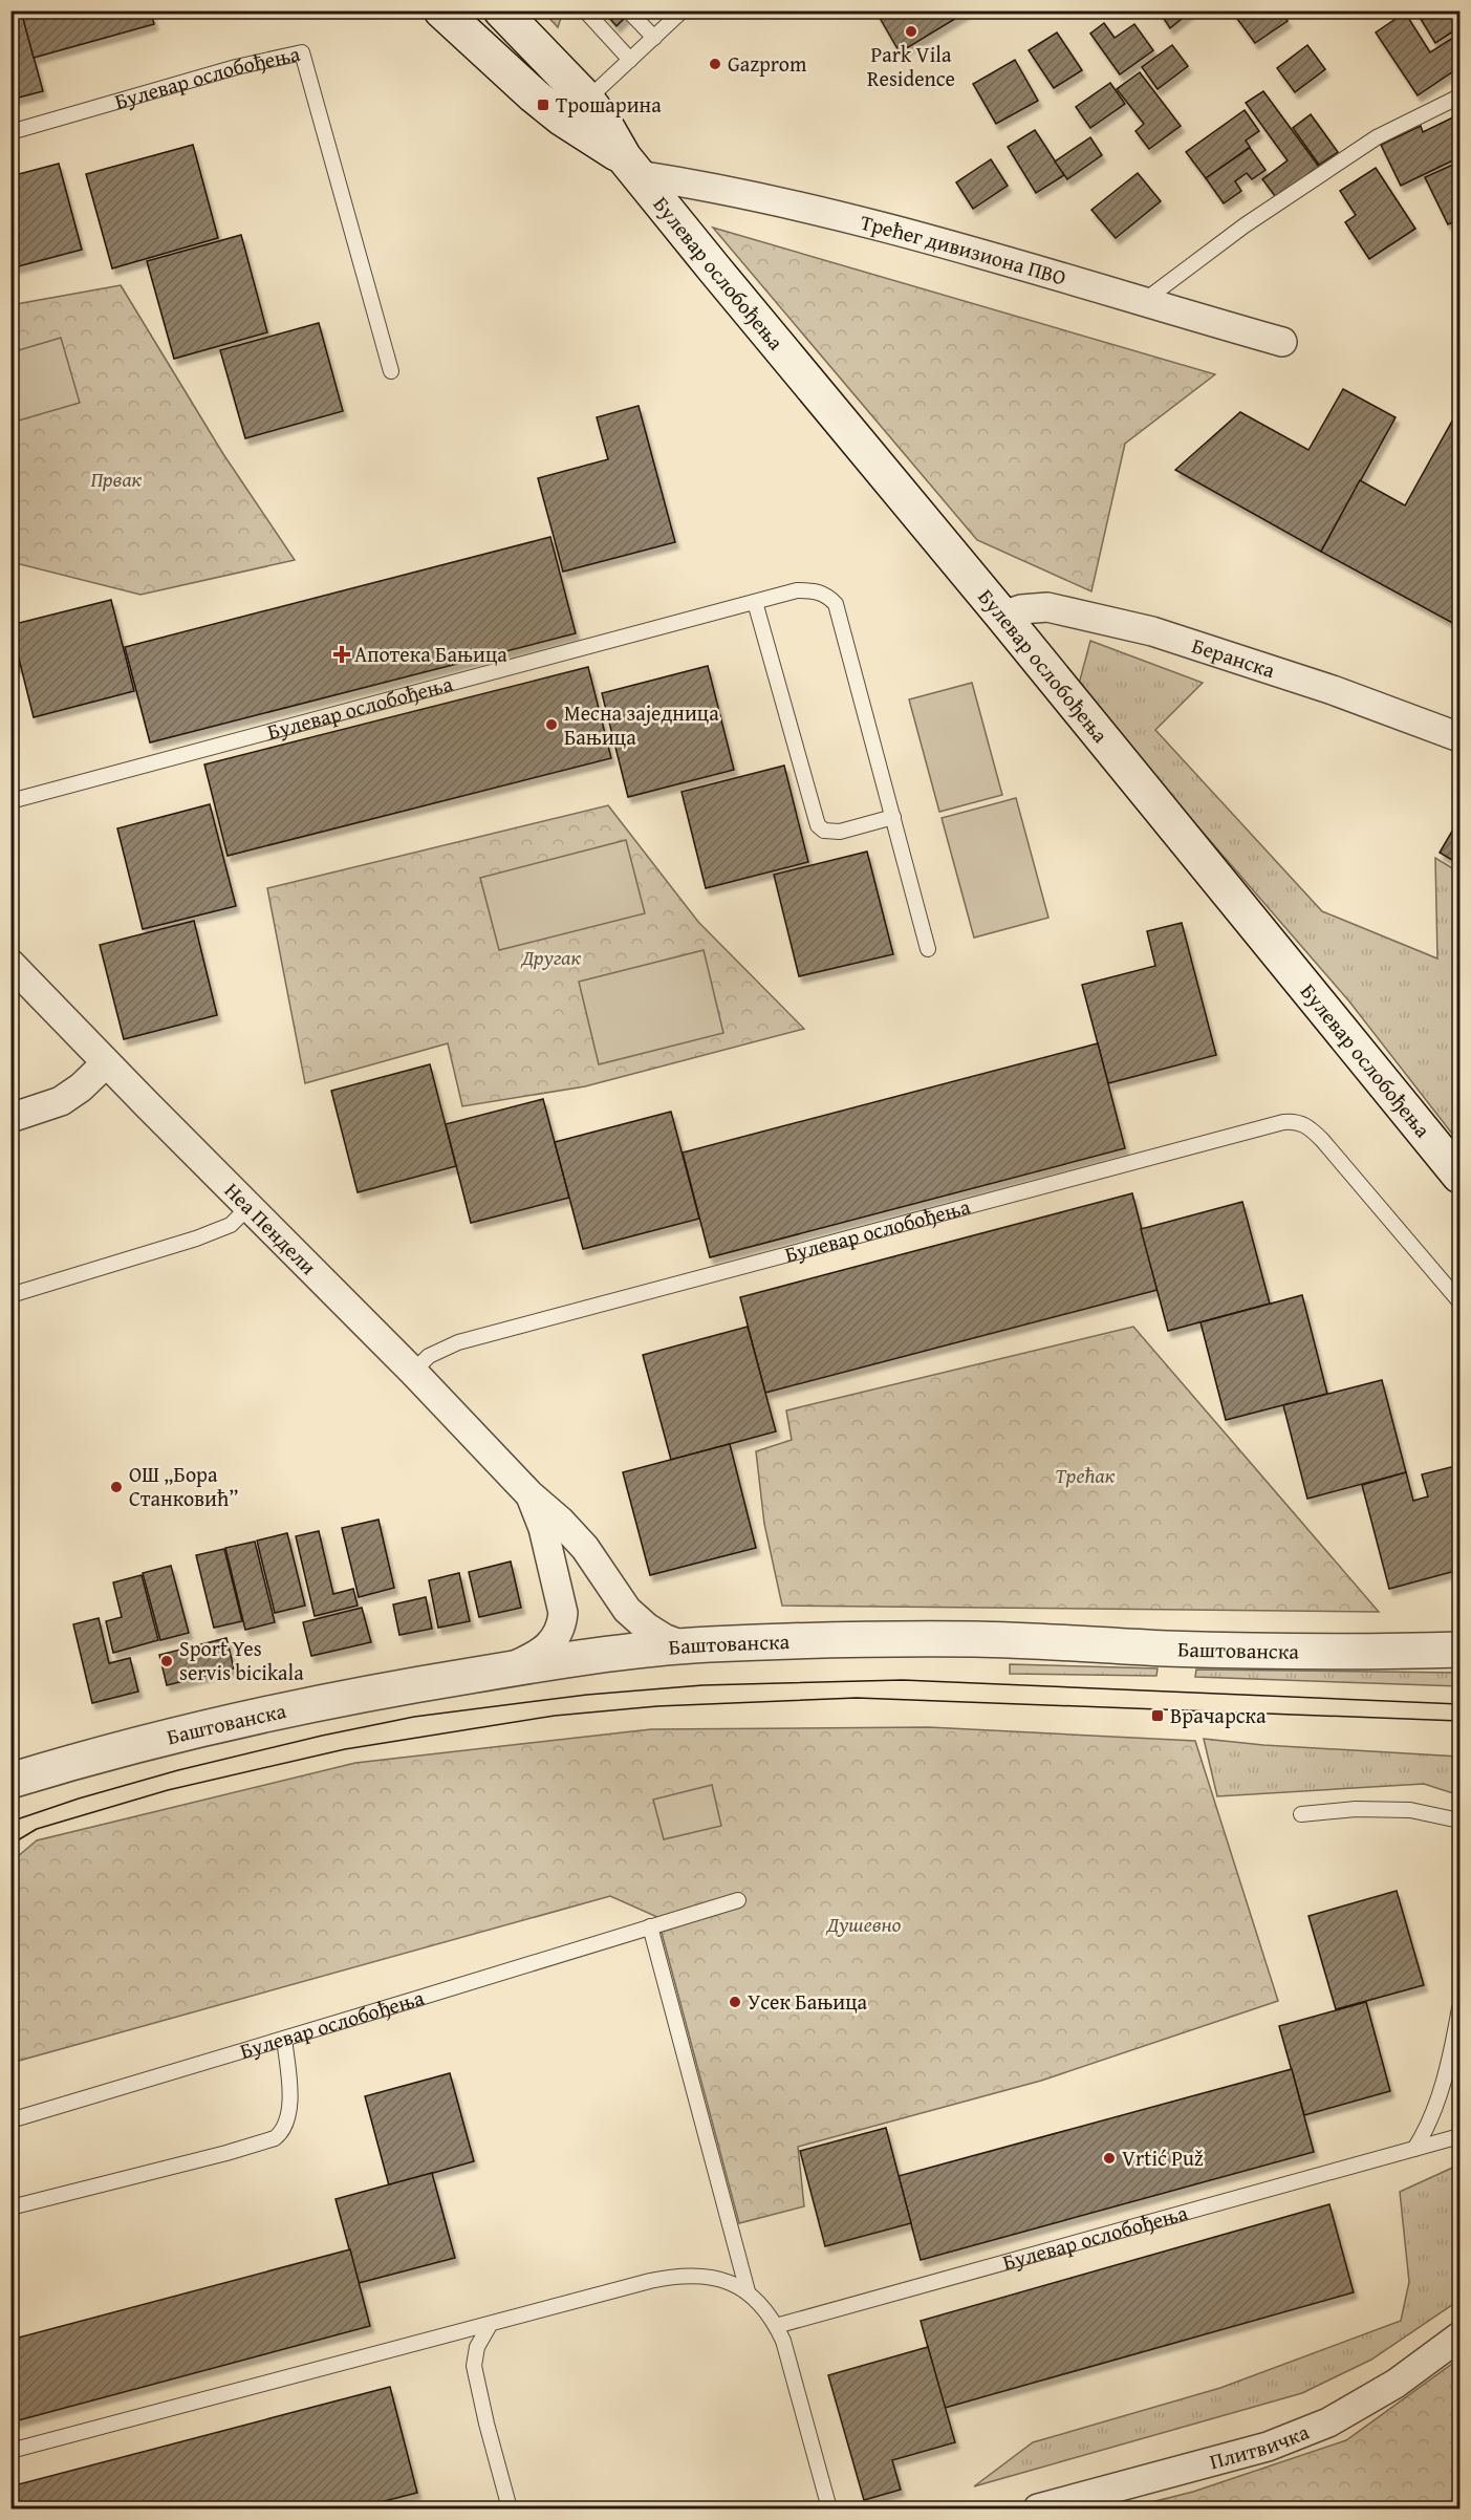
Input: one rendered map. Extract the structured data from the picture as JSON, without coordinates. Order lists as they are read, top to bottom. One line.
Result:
{"streets":{"main road":["Булевар ослобођења","Баштованска"],"street":["Трећег дивизиона ПВО","Беранска","Неа Пендели","Плитвичка"]},"crossings":[["Булевар ослобођења","Трећег дивизиона ПВО"],["Булевар ослобођења","Беранска"],["Булевар ослобођења","Неа Пендели"],["Неа Пендели","Баштованска"]],"parks":["Првак","Другак","Трећак","Душевно"],"places":{"other":["Park Vila Residence","Gazprom","Месна заједница Бањица","ОШ „Бора Станковић”","Sport Yes servis bicikala","Усек Бањица","Vrtić Puž"],"transit":["Трошарина","Врачарска"],"health":["Апотека Бањица"]}}
